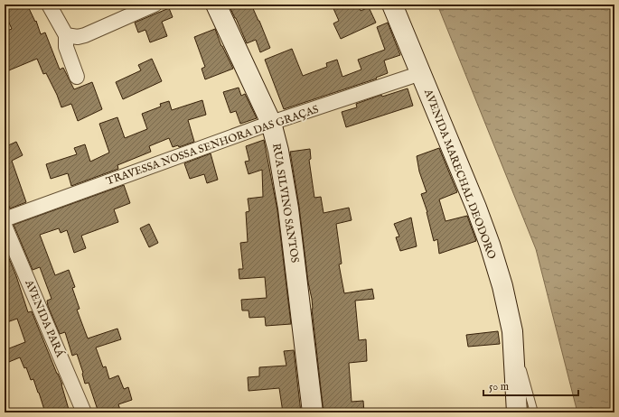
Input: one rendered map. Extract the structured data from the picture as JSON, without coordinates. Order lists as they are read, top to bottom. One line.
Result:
{"streets":{"street":["TRAVESSA NOSSA SENHORA DAS GRAÇAS","AVENIDA MARECHAL DEODORO","RUA SILVINO SANTOS","AVENIDA PARÁ"]},"crossings":[["TRAVESSA NOSSA SENHORA DAS GRAÇAS","AVENIDA MARECHAL DEODORO"],["TRAVESSA NOSSA SENHORA DAS GRAÇAS","RUA SILVINO SANTOS"]],"scale_bar":"50 m"}
